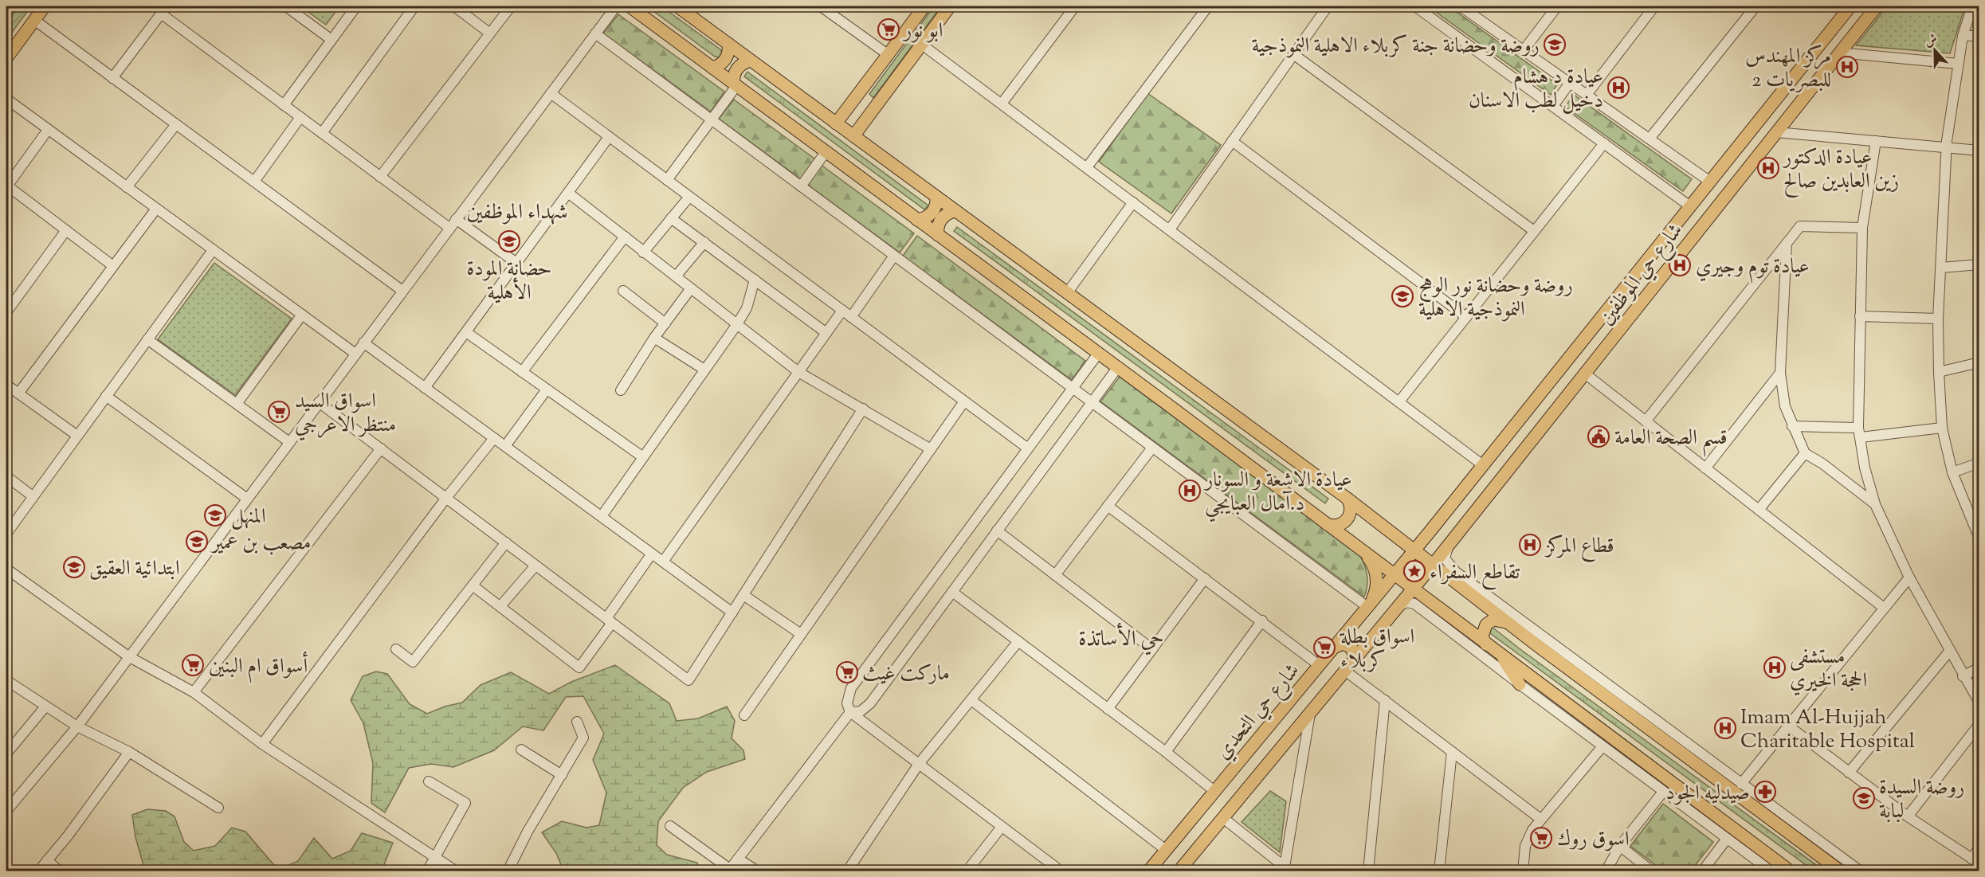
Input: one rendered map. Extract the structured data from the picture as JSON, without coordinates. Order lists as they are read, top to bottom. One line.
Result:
{"streets":{"main road":["شارع حي الموظفين","شارع حي التحدي"]},"districts":["شهداء الموظفين","حي الأساتذة"],"places":{"supermarket":["ابو نور","اسواق السيد منتظر الاعرجي","اسواق بطلة كربلاء","أسواق ام البنين","ماركت غيث","اسوق روك"],"school or university":["روضة وحضانة جنة كربلاء الاهلية النموذجية","حضانة المودة الأهلية","روضة وحضانة نور الوهج النموذجية الاهلية","المنهل","مصعب بن عمير","ابتدائية العقيق","روضة السيدة لبابة"],"hospital":["مركز المهندس للبصريات 2","عيادة د هشام دخيل لطب الاسنان","عيادة الدكتور زين العابدين صالح","عيادة توم وجيري","عيادة الاشعة و السونار د.آمال العبايجي","قطاع المركز","مستشفى الحجة الخيري","Imam Al-Hujjah Charitable Hospital"],"public building":["قسم الصحة العامة"],"place":["تقاطع السفراء"],"pharmacy":["صيدليه الجود"]},"north":"top"}
